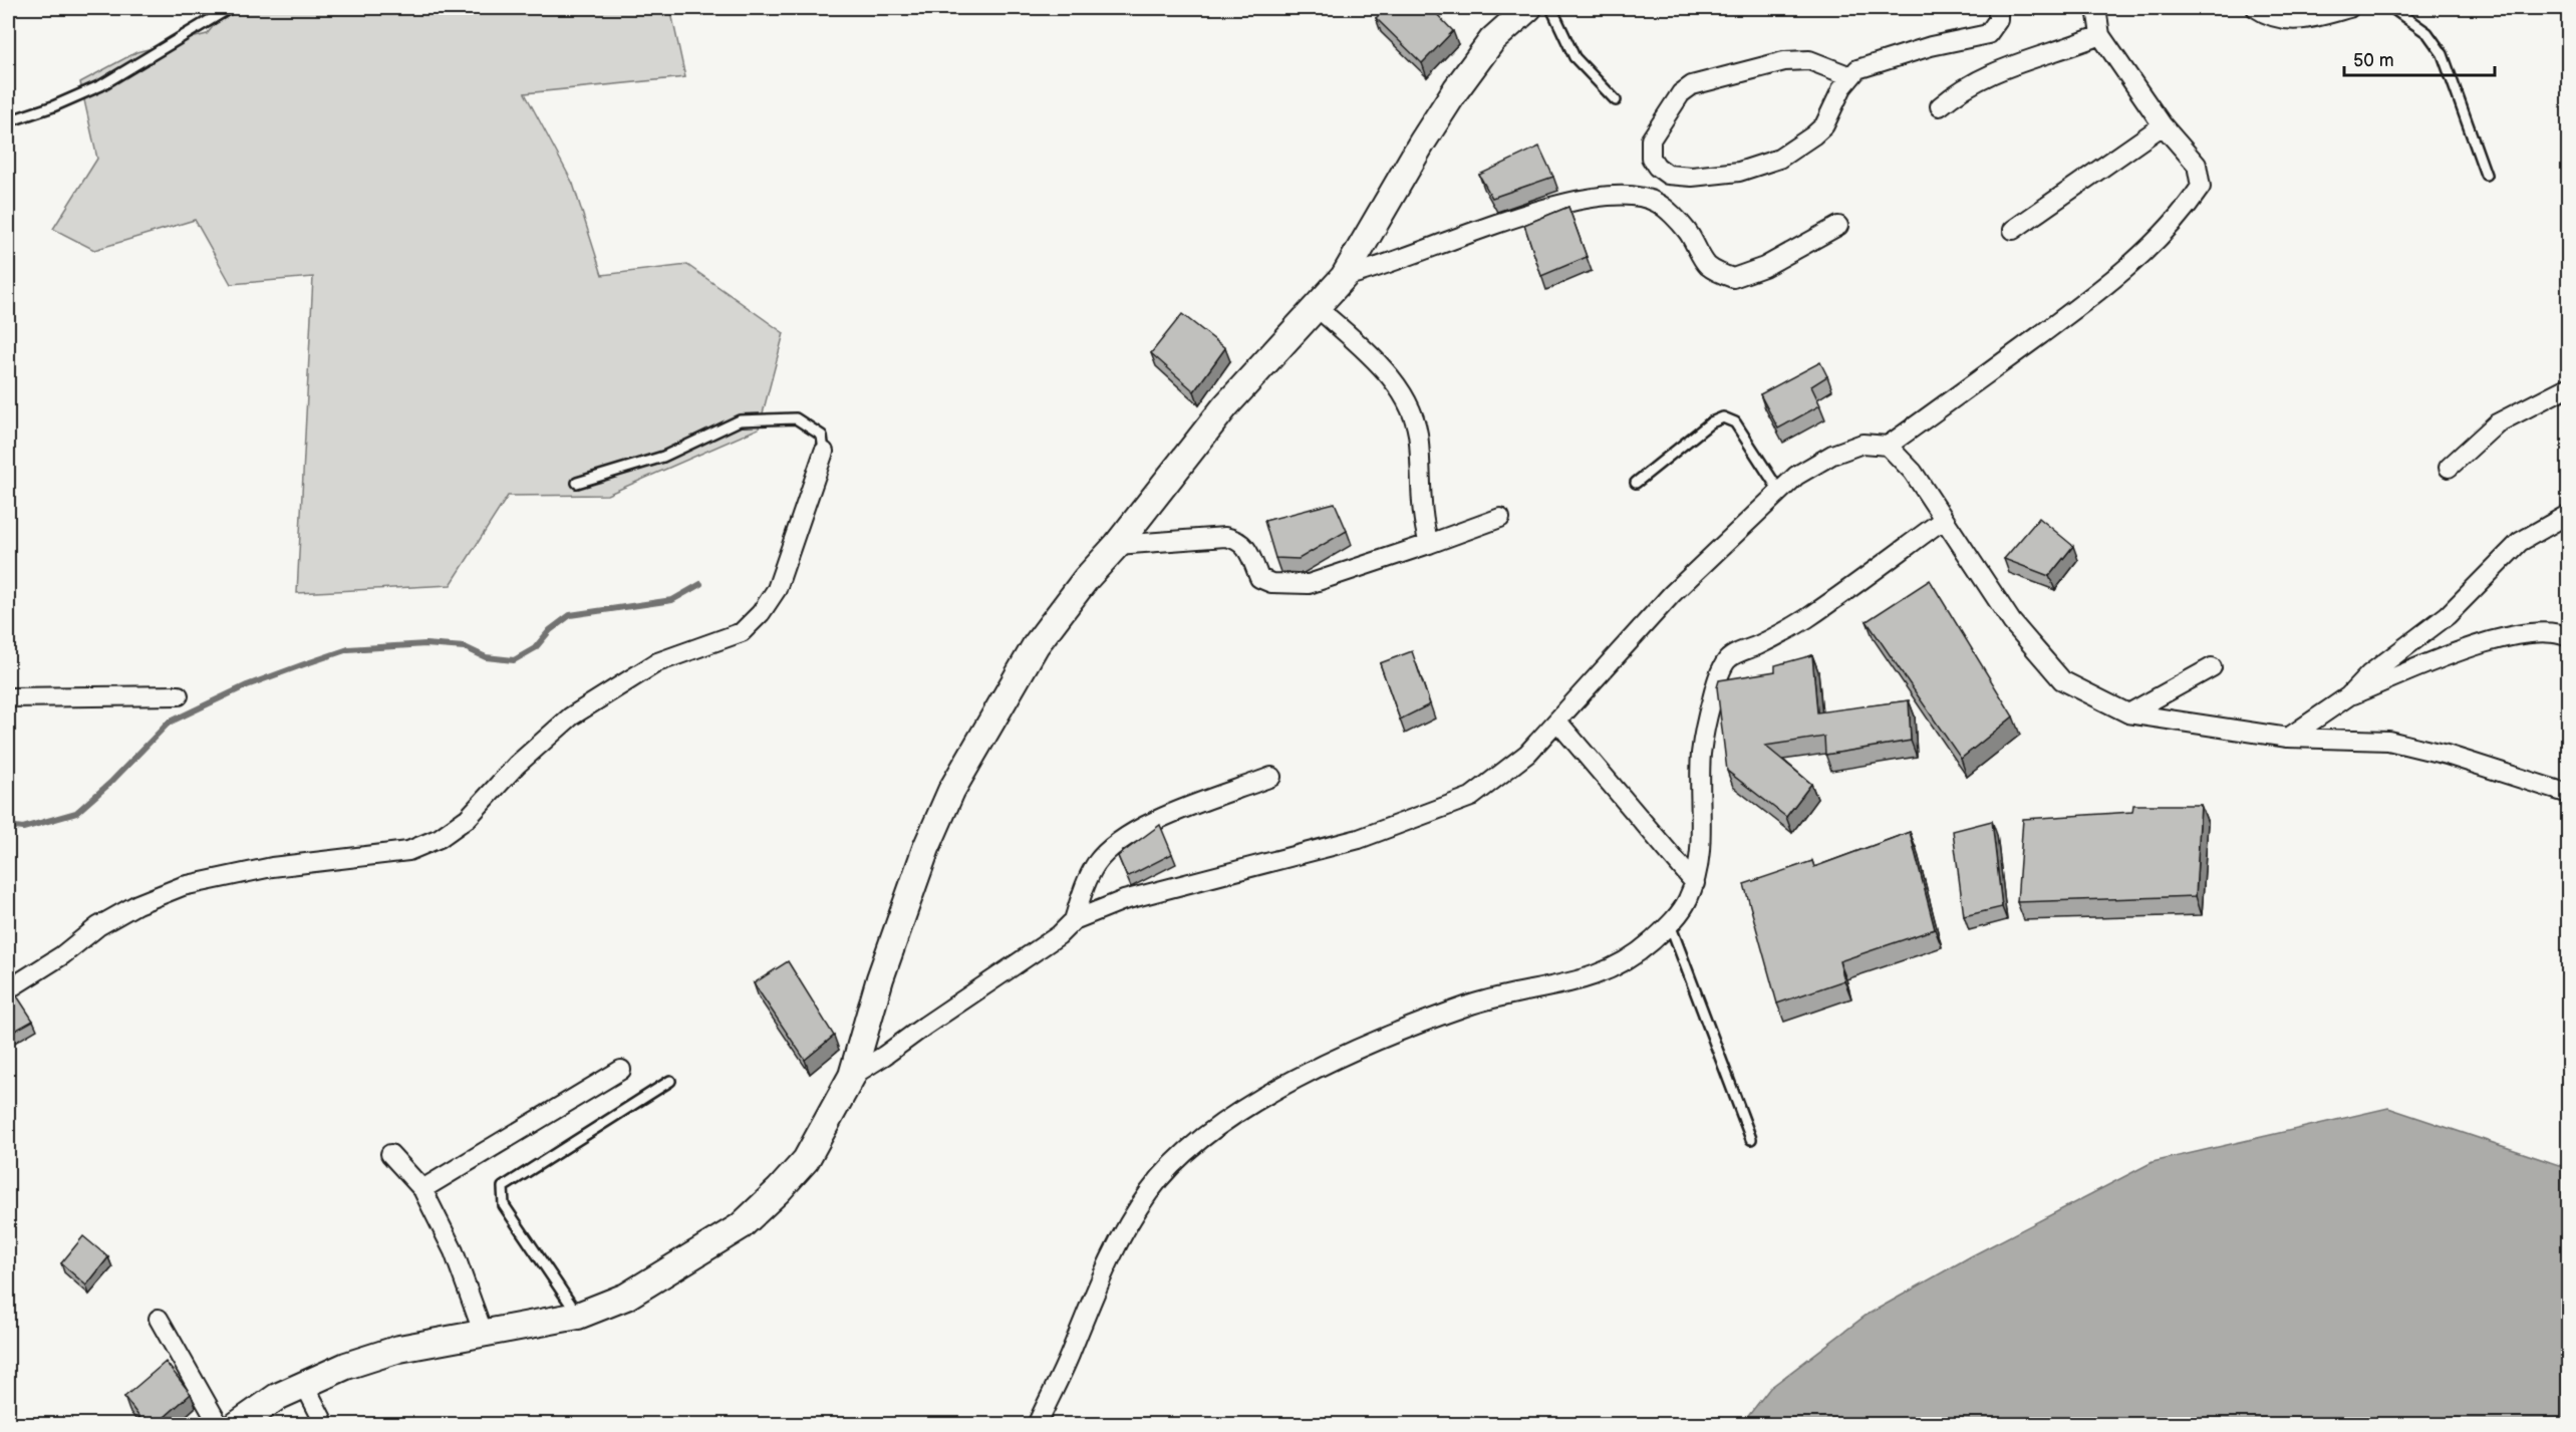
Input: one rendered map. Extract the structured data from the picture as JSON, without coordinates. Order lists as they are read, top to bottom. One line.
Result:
{"scale_bar":"50 m"}
